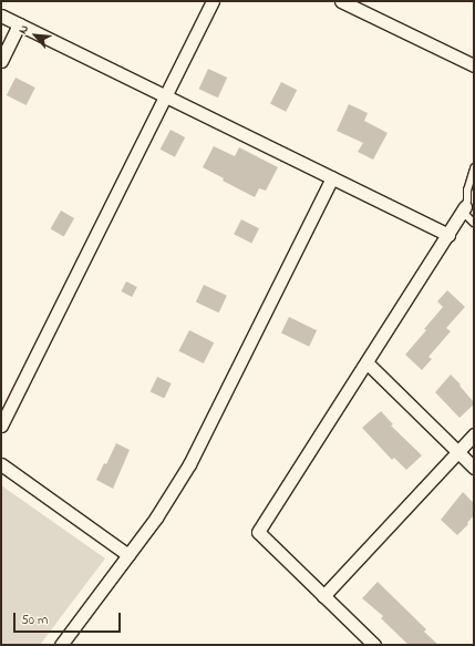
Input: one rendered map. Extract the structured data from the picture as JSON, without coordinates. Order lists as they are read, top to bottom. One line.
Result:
{"scale_bar":"50 m","north":"top left"}
